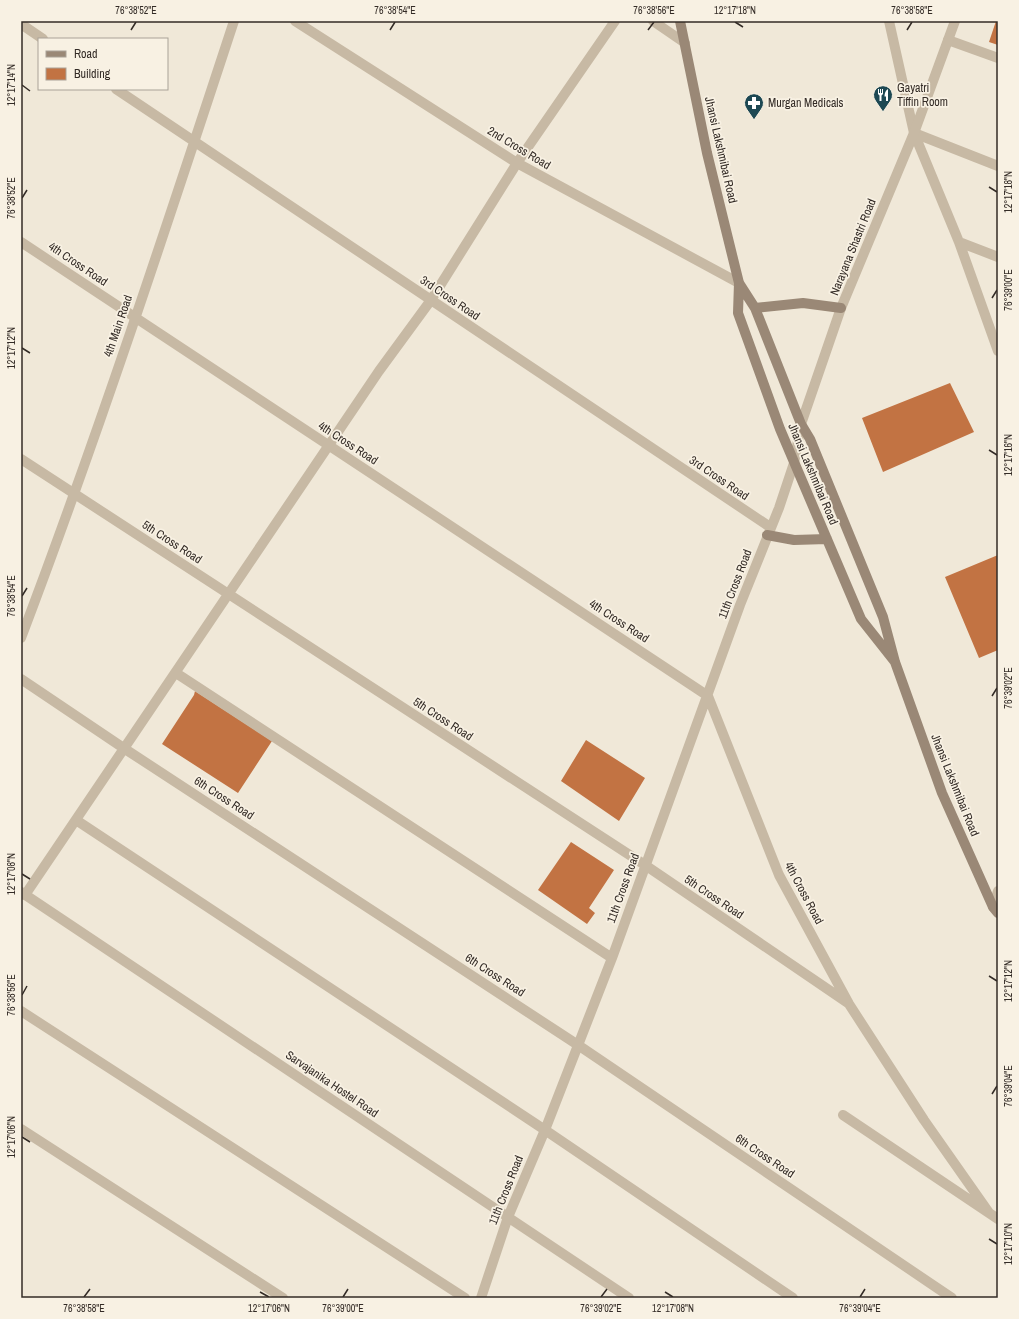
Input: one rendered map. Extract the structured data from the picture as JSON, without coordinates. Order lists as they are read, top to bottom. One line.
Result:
{"streets":{"main road":["Jhansi Lakshmibai Road"],"street":["2nd Cross Road","Narayana Shastri Road","4th Cross Road","3rd Cross Road","4th Main Road","5th Cross Road","11th Cross Road","6th Cross Road","Sarvajanika Hostel Road"]},"crossings":[["2nd Cross Road","Jhansi Lakshmibai Road"],["Jhansi Lakshmibai Road","Narayana Shastri Road"],["Narayana Shastri Road","11th Cross Road"],["4th Cross Road","4th Main Road"],["4th Cross Road","5th Cross Road"],["4th Cross Road","11th Cross Road"],["3rd Cross Road","4th Main Road"],["3rd Cross Road","11th Cross Road"],["4th Main Road","5th Cross Road"],["5th Cross Road","11th Cross Road"],["11th Cross Road","6th Cross Road"],["11th Cross Road","Sarvajanika Hostel Road"]],"places":{"restaurant":["Gayatri Tiffin Room"],"pharmacy":["Murgan Medicals"]},"legend":["Road","Building"],"coordinates":["76°38'52\"E","76°38'54\"E","76°38'56\"E","12°17'18\"N","76°38'58\"E","12°17'14\"N","76°39'00\"E","12°17'12\"N","12°17'16\"N","76°39'02\"E","12°17'08\"N","76°39'04\"E","12°17'06\"N","12°17'10\"N"]}
